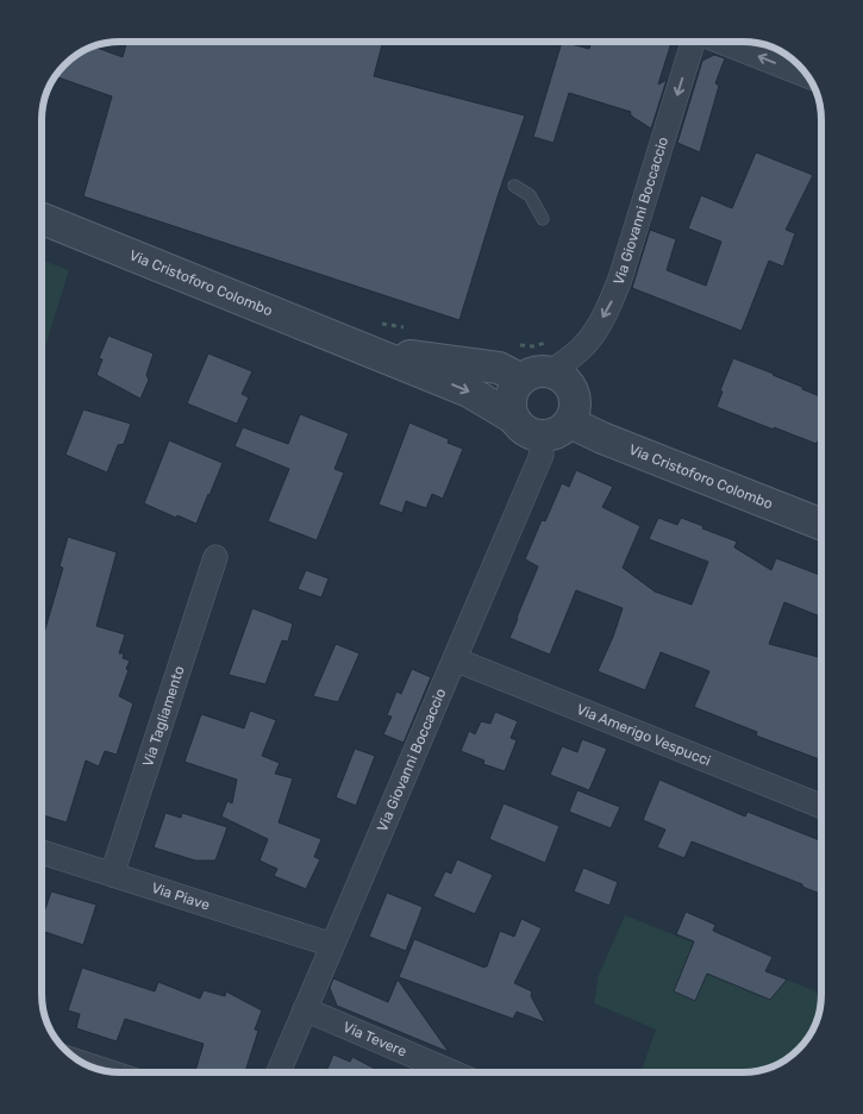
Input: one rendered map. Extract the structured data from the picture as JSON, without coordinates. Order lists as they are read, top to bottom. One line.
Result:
{"streets":{"street":["Via Giovanni Boccaccio","Via Cristoforo Colombo","Via Tagliamento","Via Amerigo Vespucci","Via Piave","Via Tevere"]},"crossings":[["Via Giovanni Boccaccio","Via Cristoforo Colombo"],["Via Giovanni Boccaccio","Via Amerigo Vespucci"],["Via Giovanni Boccaccio","Via Piave"],["Via Giovanni Boccaccio","Via Tevere"],["Via Tagliamento","Via Piave"]]}
